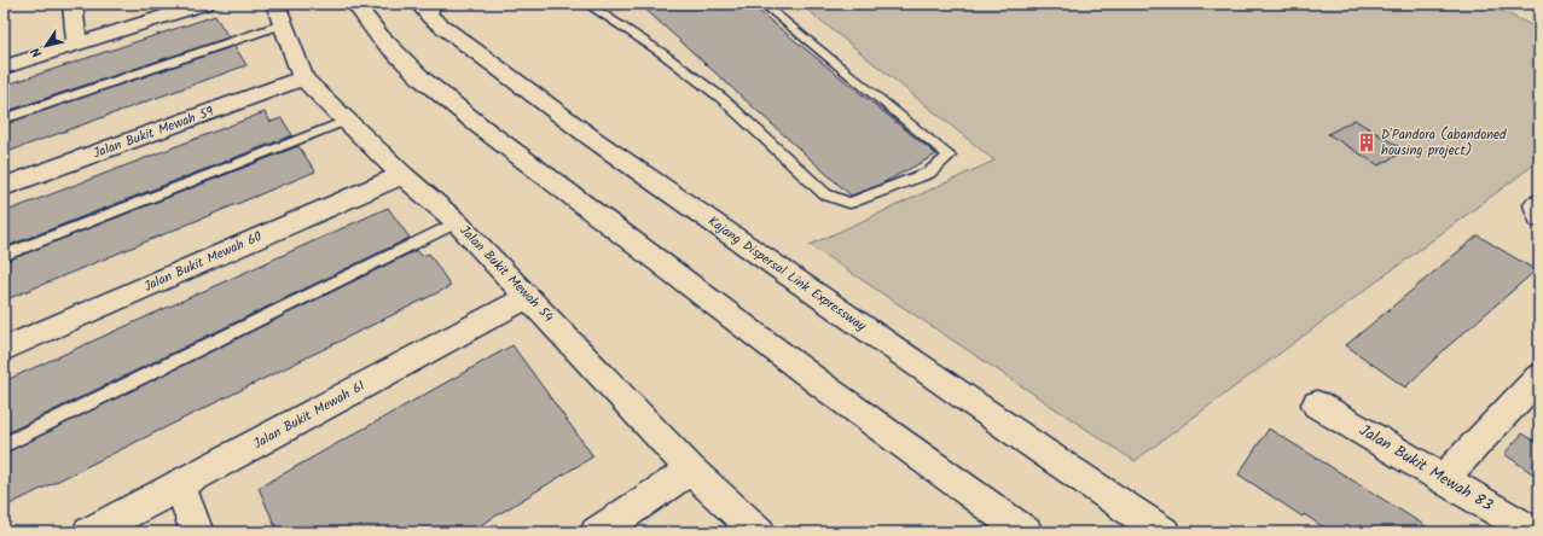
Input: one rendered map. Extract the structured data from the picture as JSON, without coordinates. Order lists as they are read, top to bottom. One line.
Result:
{"streets":{"main road":["Jalan Bukit Mewah 59","Jalan Bukit Mewah 60","Jalan Bukit Mewah 54","Kajang Dispersal Link Expressway","Jalan Bukit Mewah 61","Jalan Bukit Mewah 83"]},"crossings":[["Jalan Bukit Mewah 59","Jalan Bukit Mewah 54"],["Jalan Bukit Mewah 60","Jalan Bukit Mewah 54"],["Jalan Bukit Mewah 54","Jalan Bukit Mewah 61"]],"places":{"building":["D'Pandora (abandoned housing project)"]},"north":"bottom left"}
